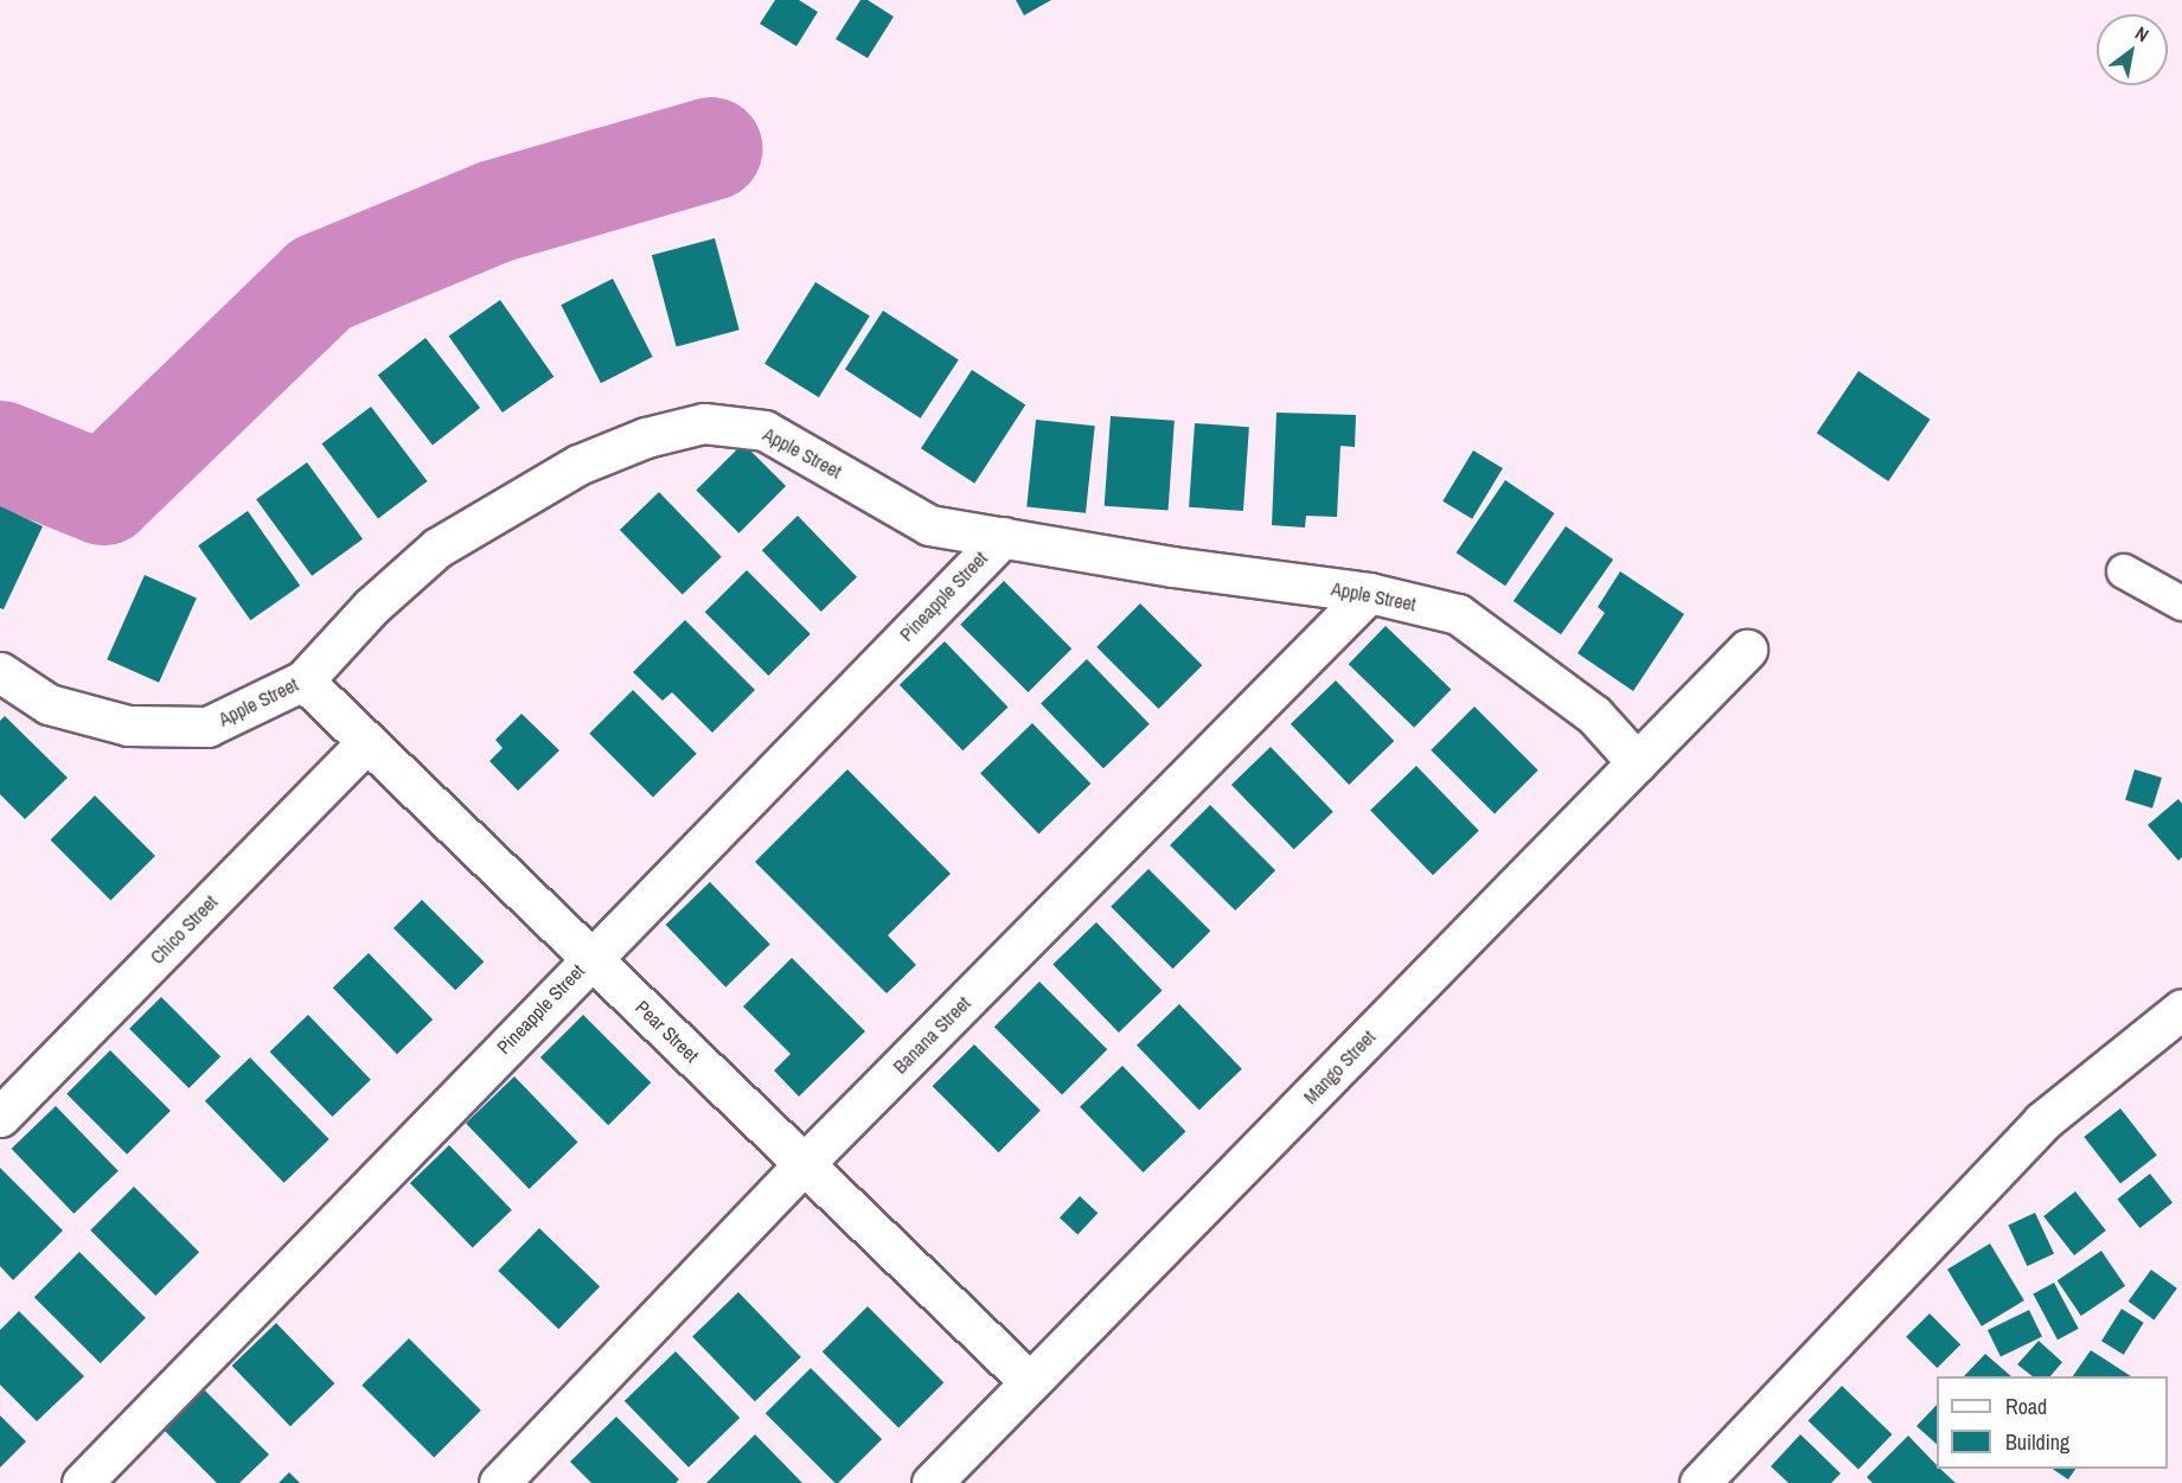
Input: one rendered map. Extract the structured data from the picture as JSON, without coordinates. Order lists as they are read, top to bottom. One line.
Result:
{"streets":{"street":["Apple Street","Pineapple Street","Chico Street","Pear Street","Banana Street","Mango Street"]},"crossings":[["Apple Street","Pineapple Street"],["Apple Street","Pear Street"],["Apple Street","Banana Street"],["Apple Street","Mango Street"],["Pineapple Street","Pear Street"],["Chico Street","Pear Street"],["Pear Street","Banana Street"],["Pear Street","Mango Street"]],"legend":["Road","Building"],"north":"top right"}
